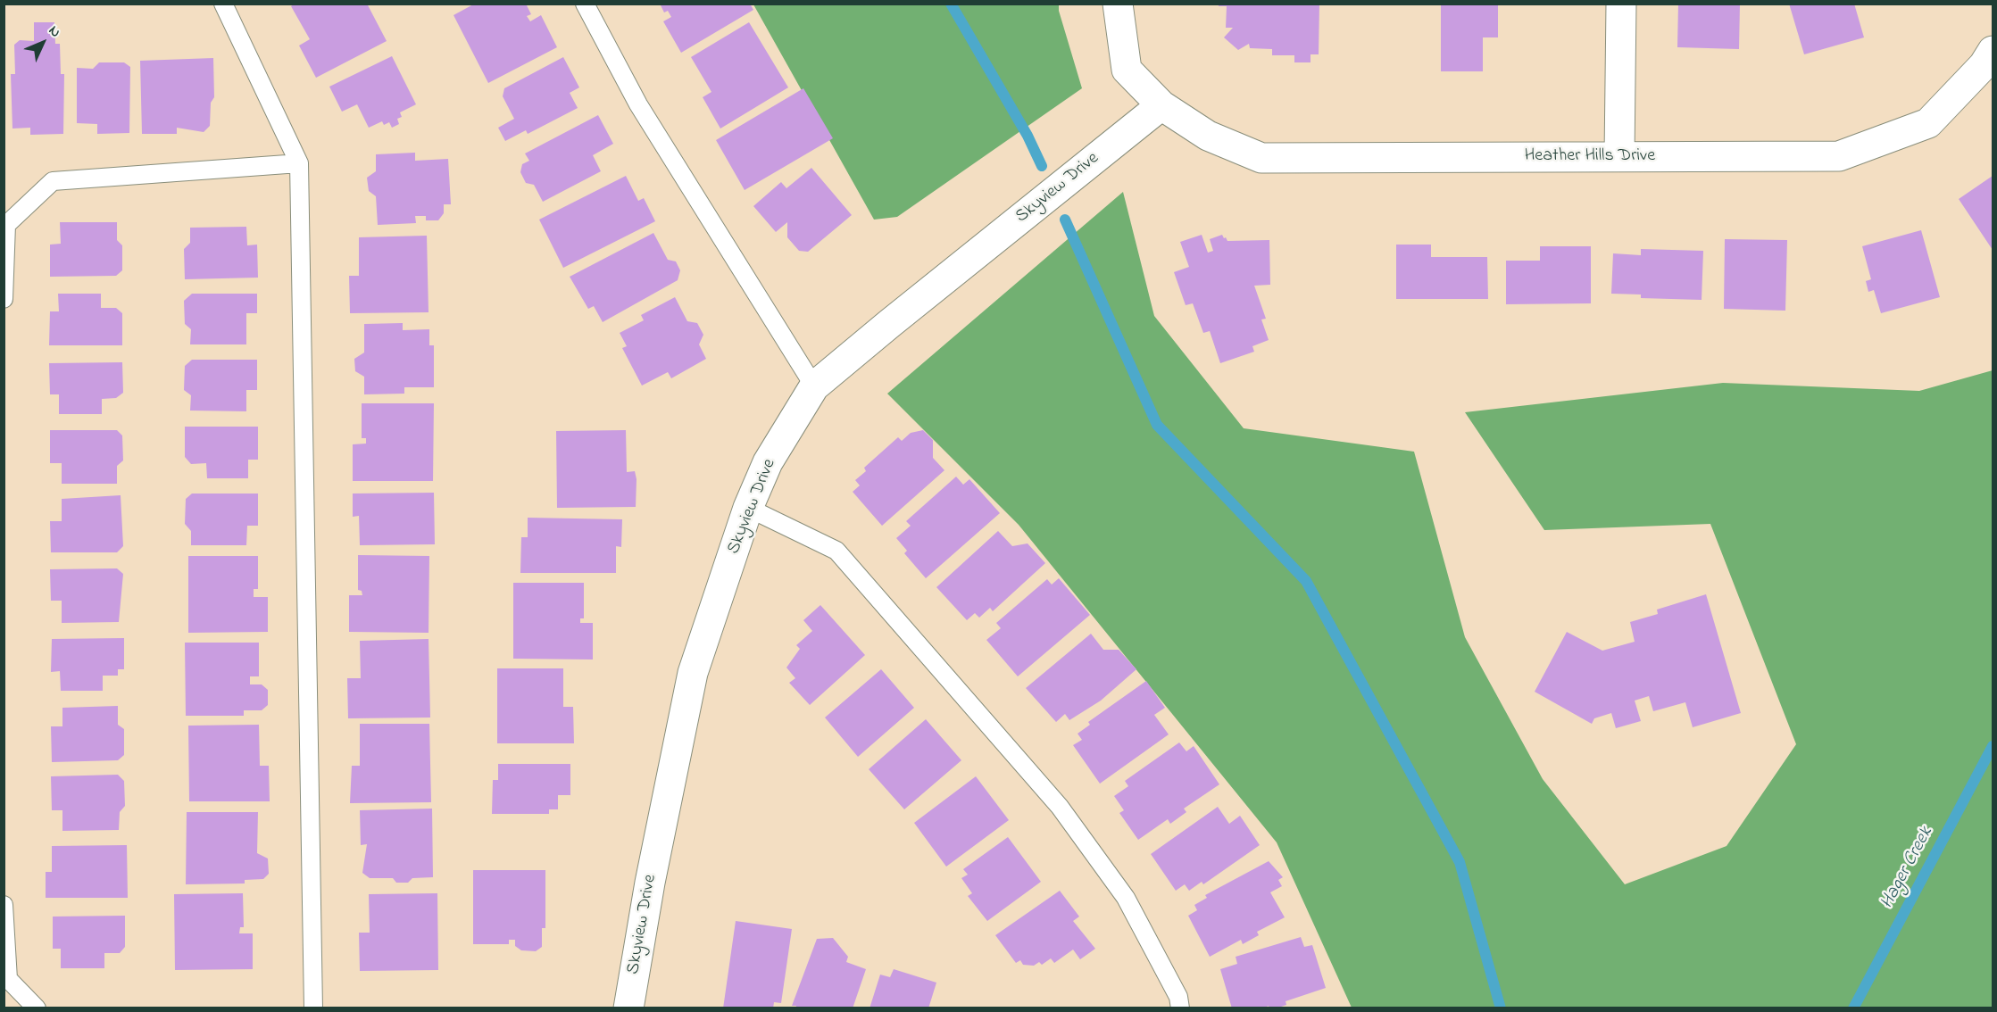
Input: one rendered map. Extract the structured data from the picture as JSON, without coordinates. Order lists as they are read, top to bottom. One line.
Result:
{"streets":{"street":["Heather Hills Drive","Skyview Drive"]},"crossings":[["Heather Hills Drive","Skyview Drive"]],"water":["Hager Creek"],"north":"top right"}
